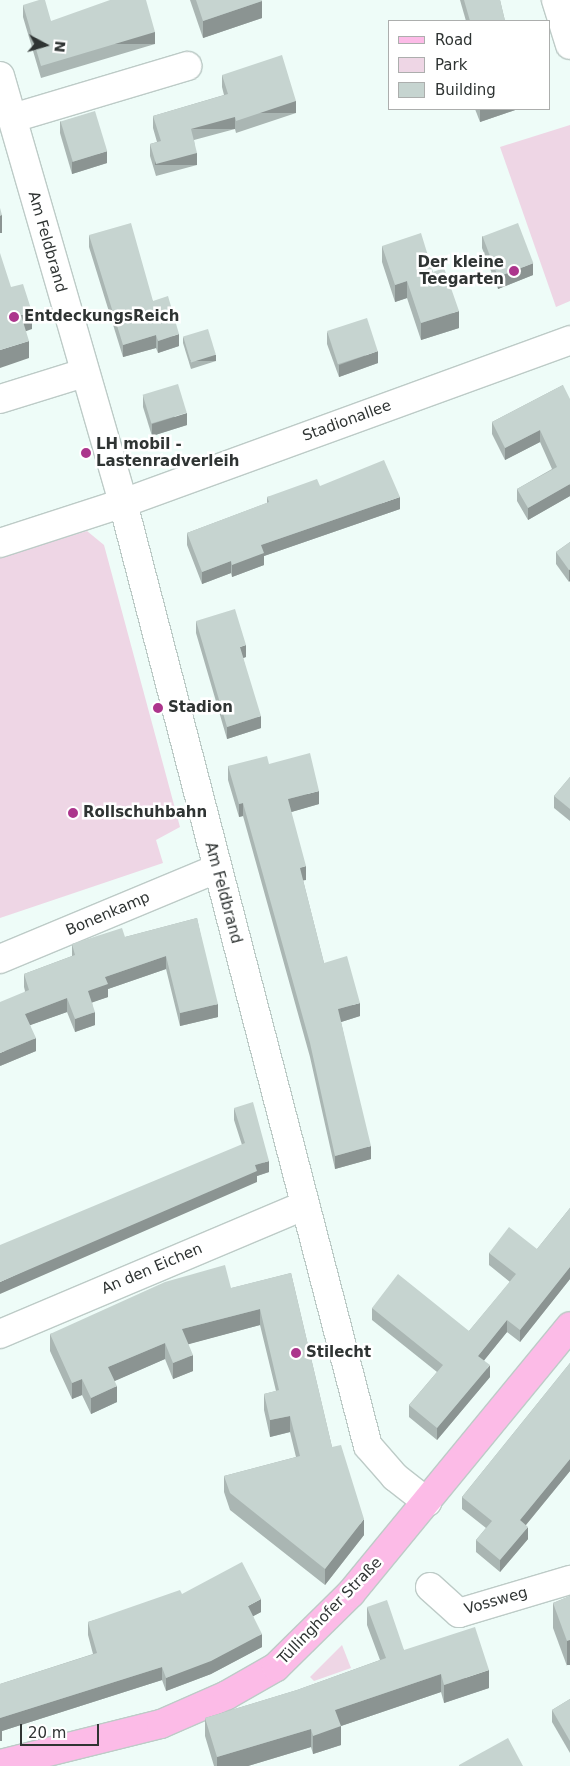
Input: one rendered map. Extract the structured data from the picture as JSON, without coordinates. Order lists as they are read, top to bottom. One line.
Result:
{"streets":{"main road":["Tüllinghofer Straße"],"street":["Am Feldbrand","Stadionallee","Bonenkamp","An den Eichen","Vossweg"]},"crossings":[["Am Feldbrand","Stadionallee"],["Am Feldbrand","Bonenkamp"],["Am Feldbrand","An den Eichen"],["Am Feldbrand","Tüllinghofer Straße"]],"places":["Der kleine Teegarten","EntdeckungsReich","LH mobil - Lastenradverleih","Stadion","Rollschuhbahn","Stilecht"],"legend":["Road","Park","Building"],"scale_bar":"20 m","north":"right"}
